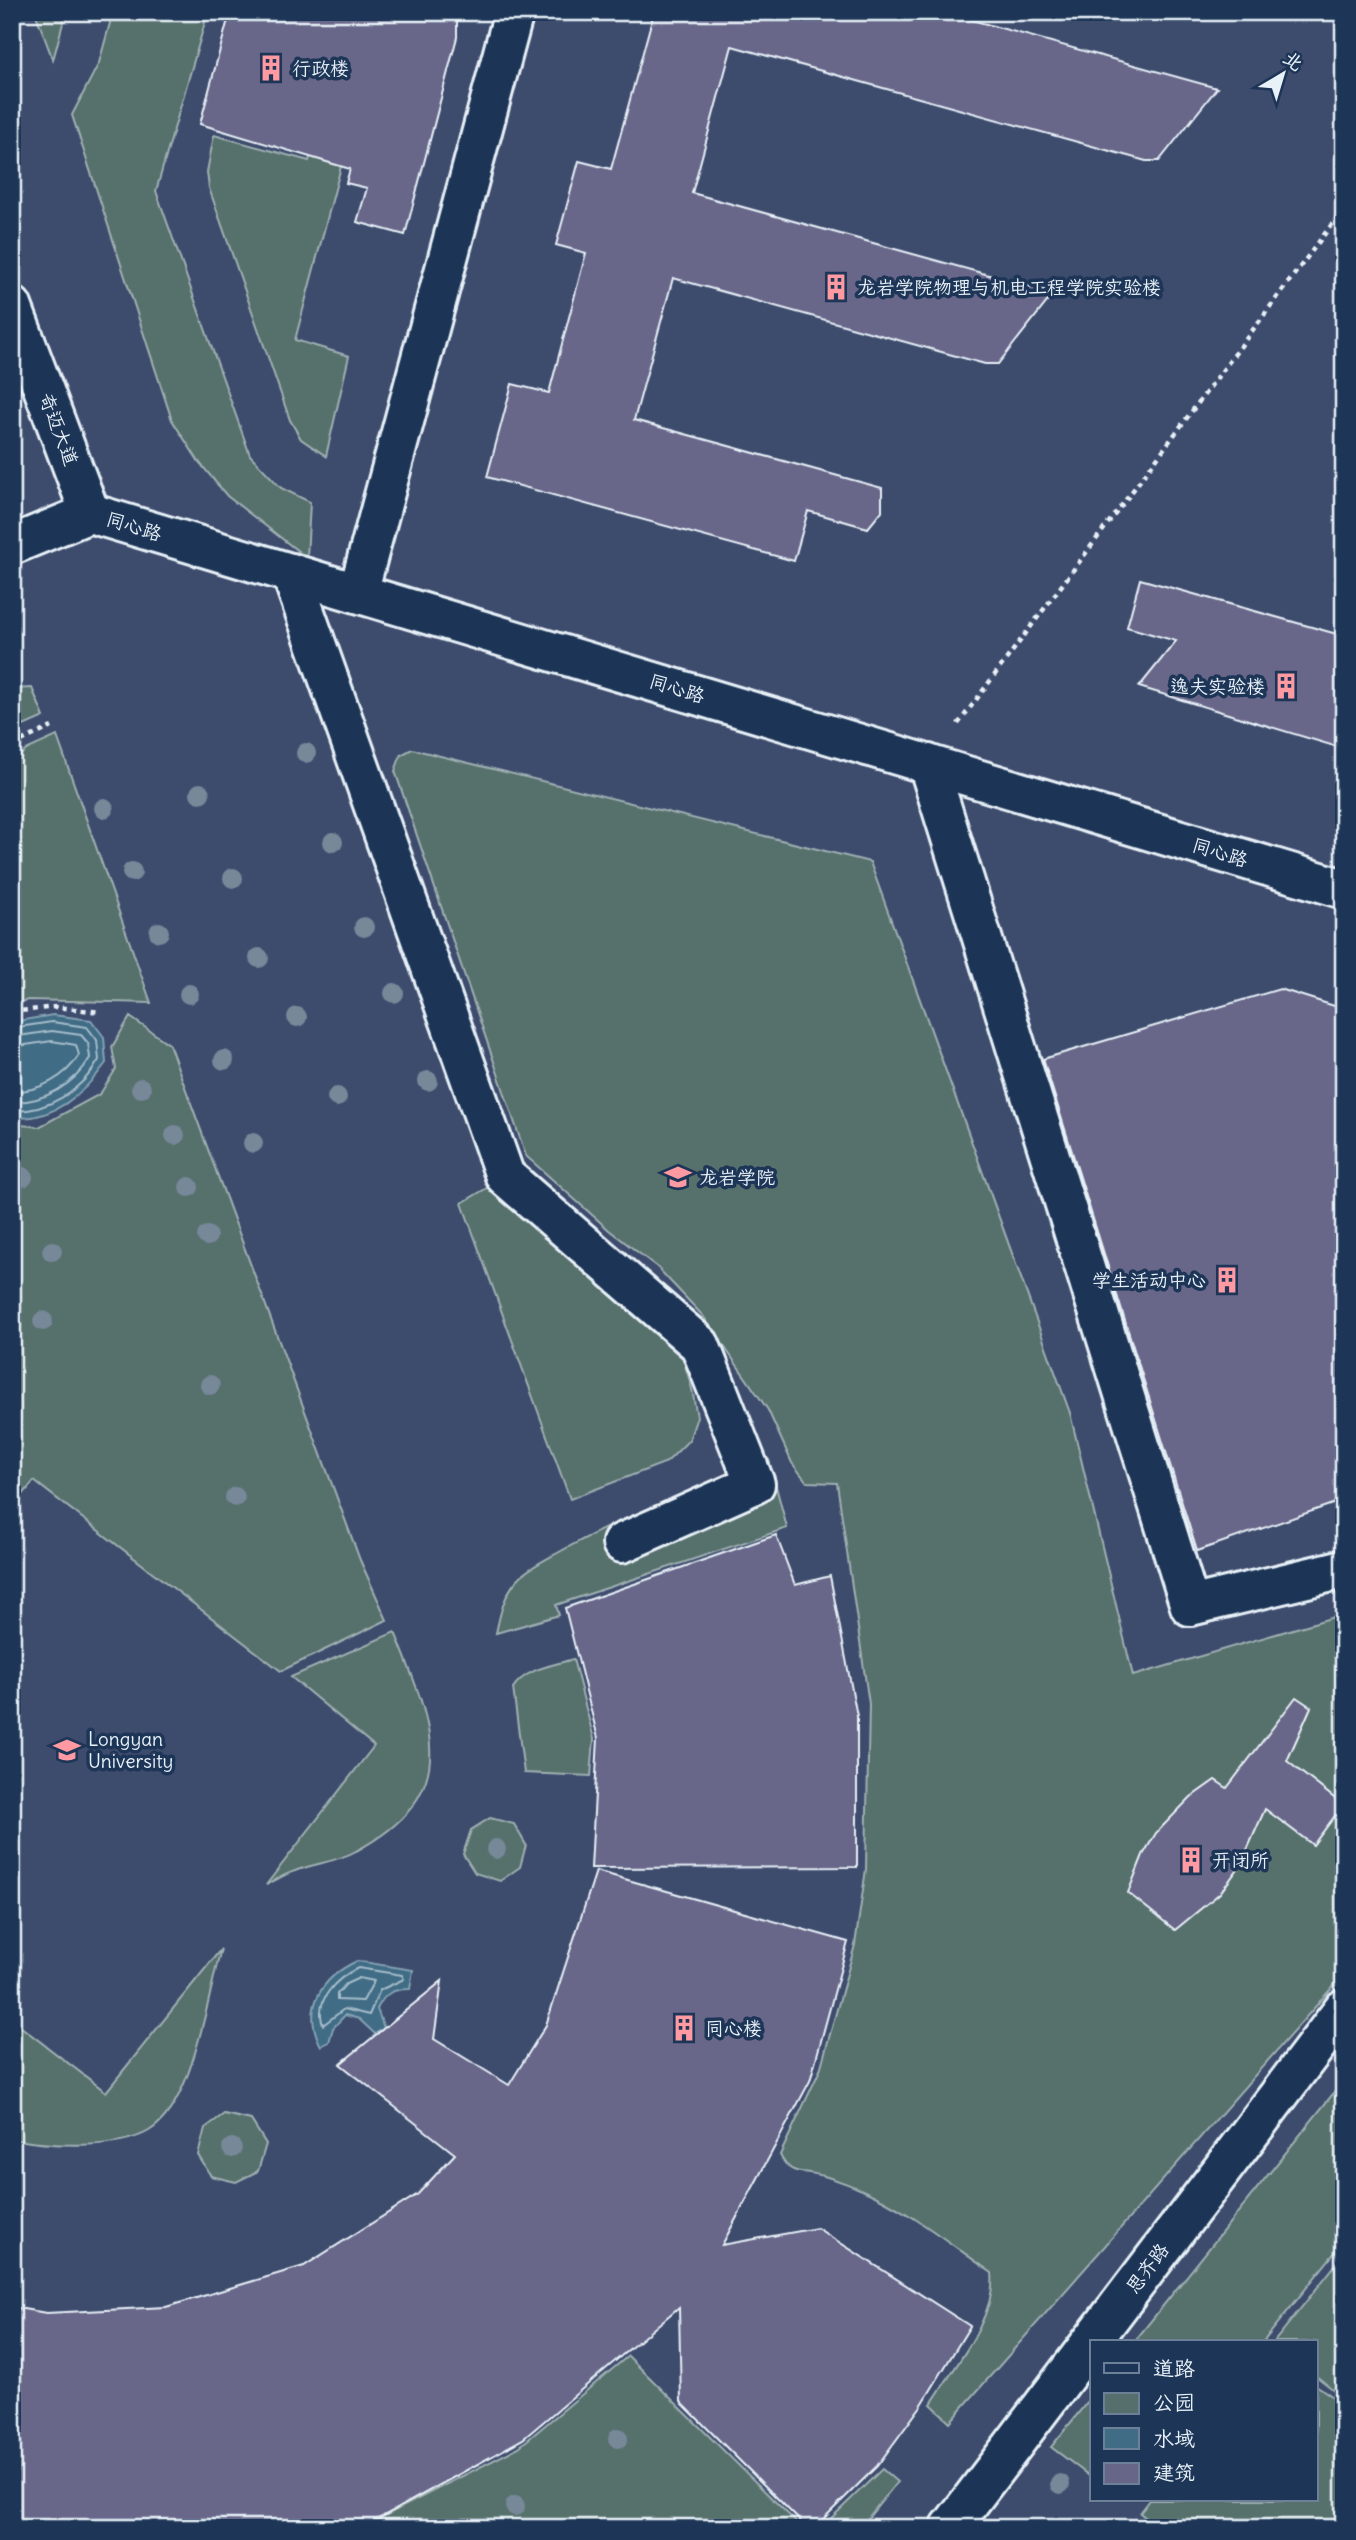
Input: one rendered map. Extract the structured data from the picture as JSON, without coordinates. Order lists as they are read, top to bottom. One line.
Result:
{"streets":{"street":["奇迈大道","同心路","思齐路"]},"crossings":[["奇迈大道","同心路"]],"places":{"building":["行政楼","龙岩学院物理与机电工程学院实验楼","逸夫实验楼","学生活动中心","开闭所","同心楼"],"school or university":["龙岩学院","Longyan University"]},"legend":["道路","公园","水域","建筑"],"north":"top right"}
